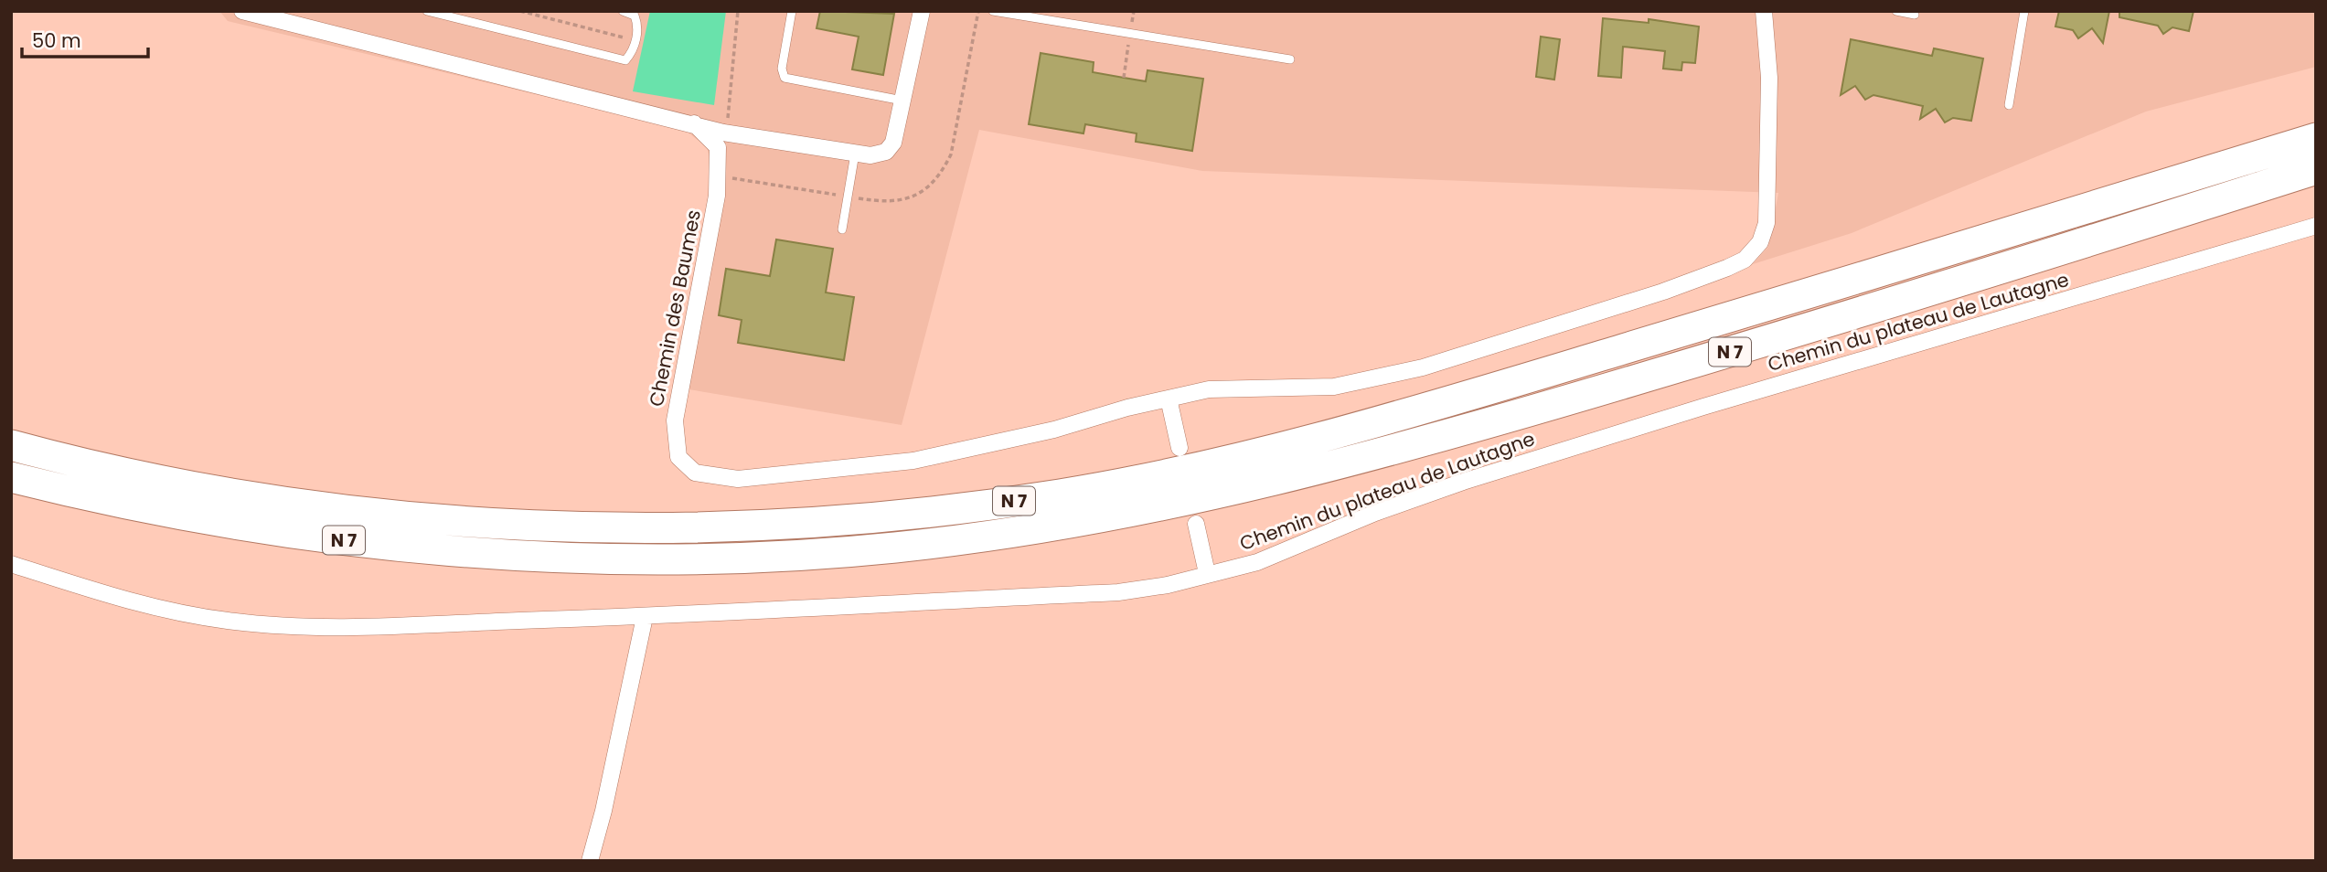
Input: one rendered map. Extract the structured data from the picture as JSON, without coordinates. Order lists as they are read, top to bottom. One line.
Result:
{"streets":{"highway":["N 7"],"street":["Chemin des Baumes","Chemin du plateau de Lautagne"]},"scale_bar":"50 m"}
